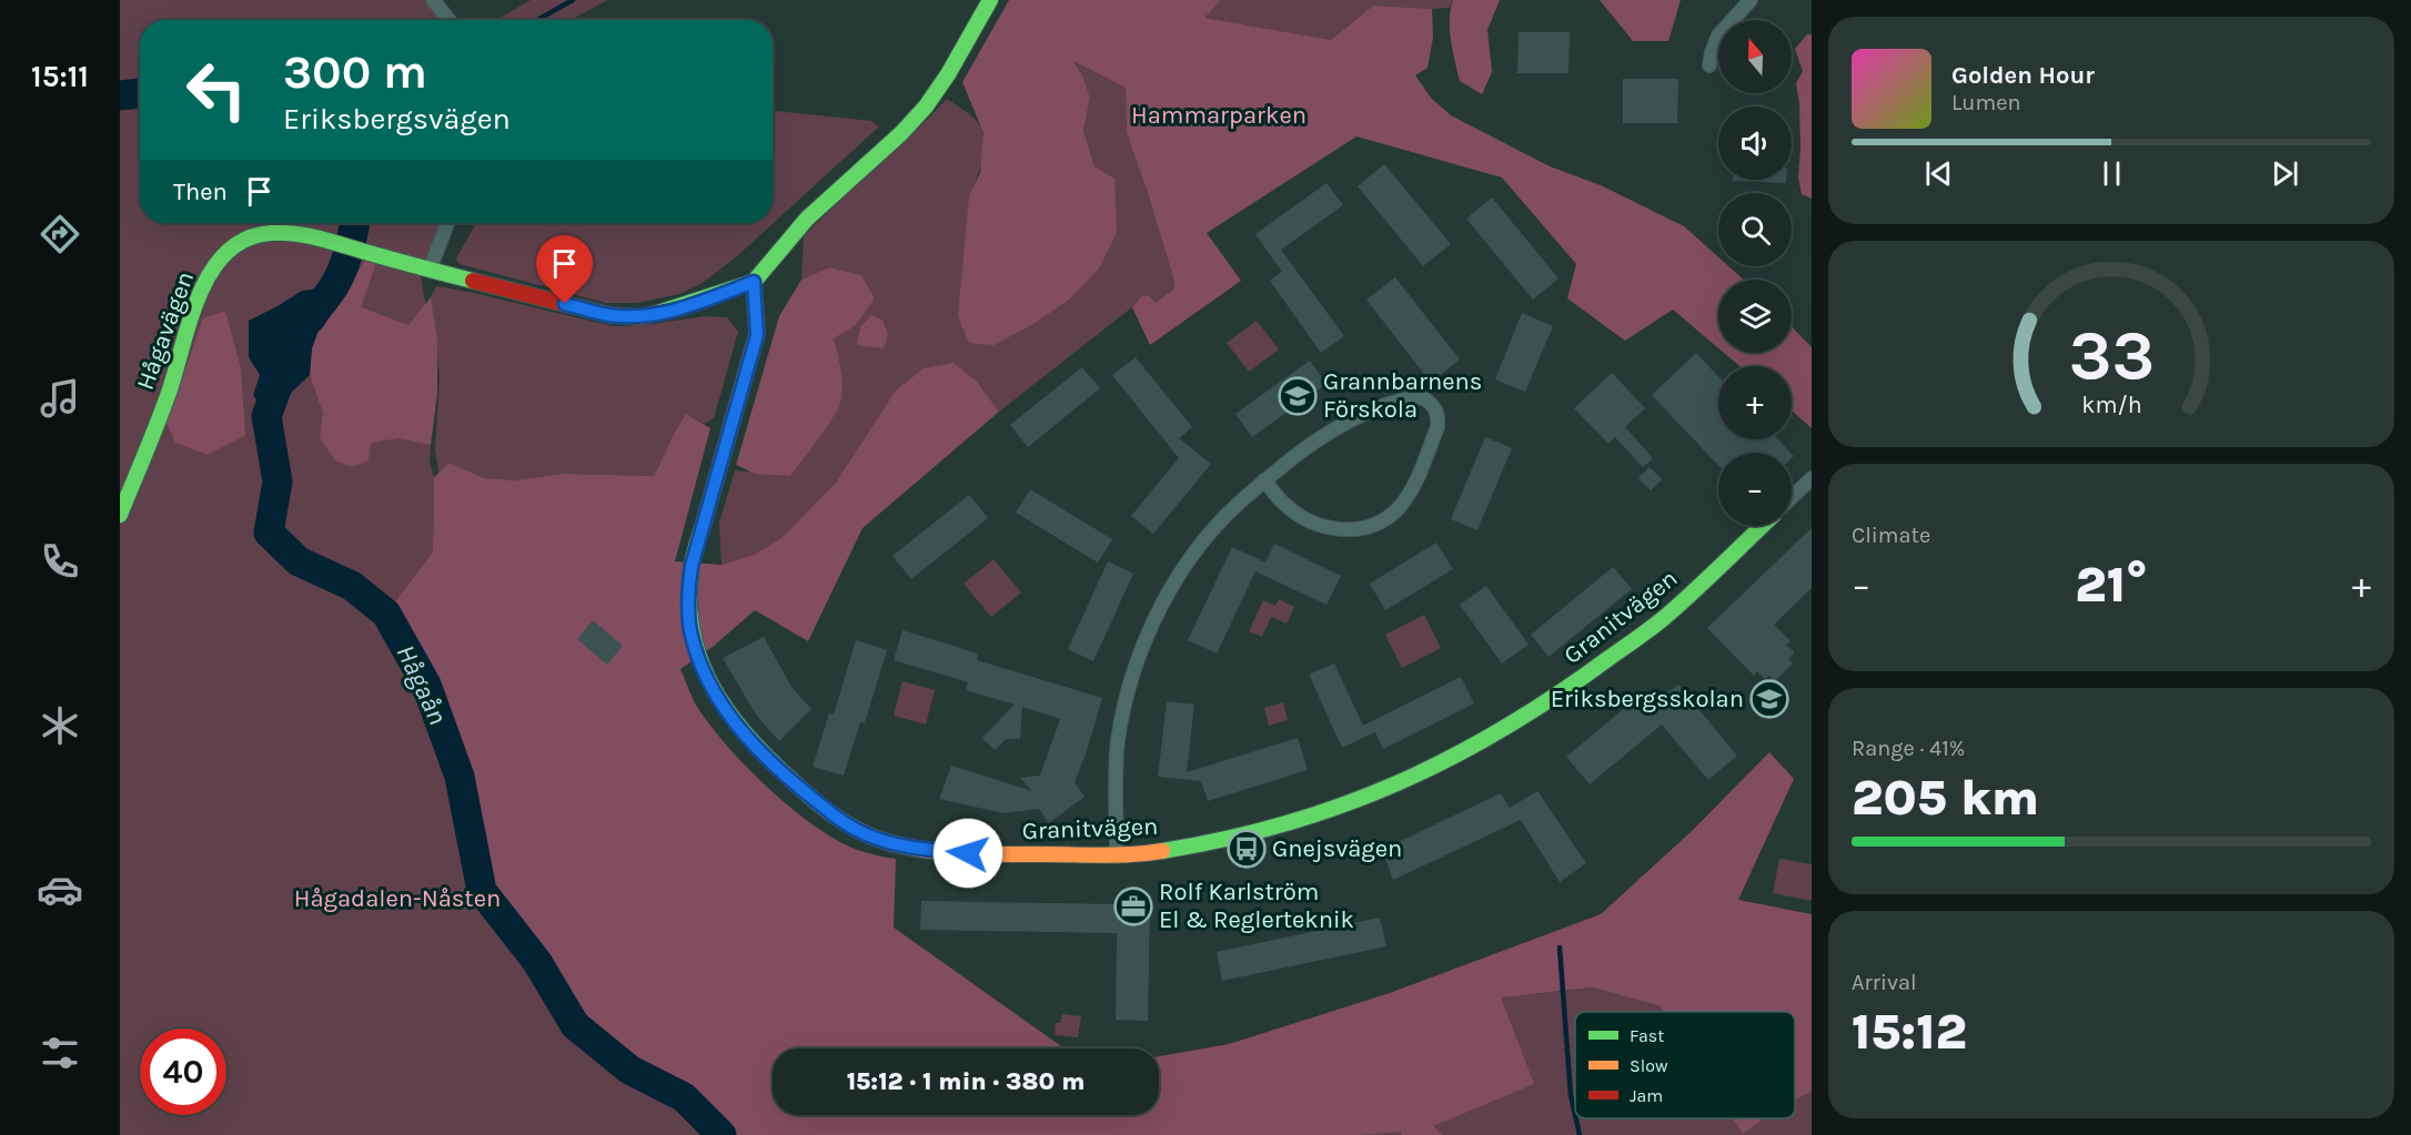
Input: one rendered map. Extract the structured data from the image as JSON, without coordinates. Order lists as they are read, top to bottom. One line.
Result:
{"streets":{"street":["Hågavägen","Granitvägen"]},"crossings":[["Hågavägen","Granitvägen"]],"water":["Hågaån"],"parks":["Hammarparken","Hågadalen-Nåsten"],"places":{"school or university":["Grannbarnens Förskola","Eriksbergsskolan"],"bus stop":["Gnejsvägen"],"office":["Rolf Karlström El & Reglerteknik"]},"legend":["Fast","Slow","Jam"],"north":"top","page":{"tabs":"15:11","map_buttons":["+","−"],"turn":["300 m","Eriksbergsvägen"],"song":["Golden Hour","Lumen"],"then":"Then","tile":["Climate",["Range · 41%","205 km"],["Arrival","15:12"]],"heat":["−","21°","+"],"limit":"40","trip":"15:12 · 1 min · 380 m","gauge":["33","km/h"]}}
